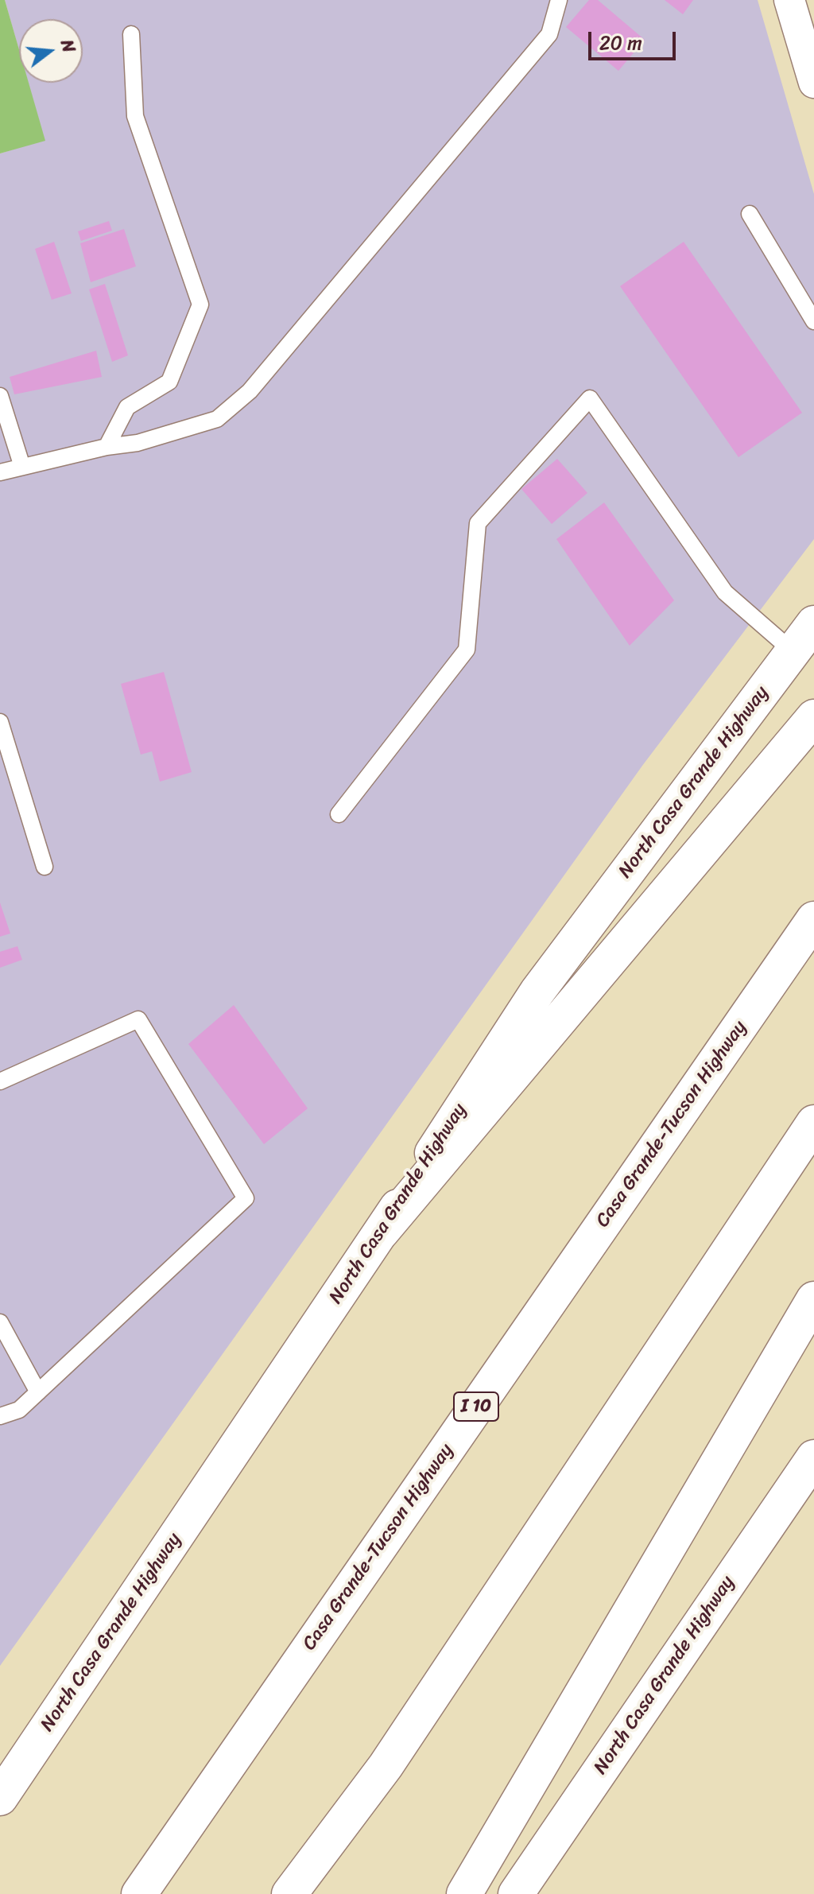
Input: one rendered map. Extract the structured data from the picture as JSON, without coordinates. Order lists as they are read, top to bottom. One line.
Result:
{"streets":{"main road":["North Casa Grande Highway","Casa Grande-Tucson Highway","I 10"]},"scale_bar":"20 m","north":"right"}
